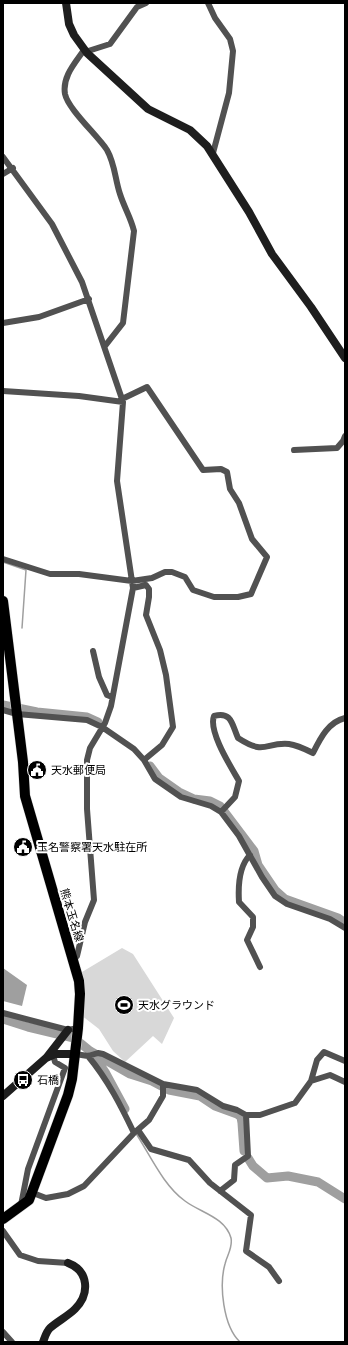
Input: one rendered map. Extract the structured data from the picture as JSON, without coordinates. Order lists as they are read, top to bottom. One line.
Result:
{"streets":{"main road":["熊本玉名線"]},"places":{"public building":["天水郵便局","玉名警察署天水駐在所"],"sports":["天水グラウンド"],"bus stop":["石橋"]}}
